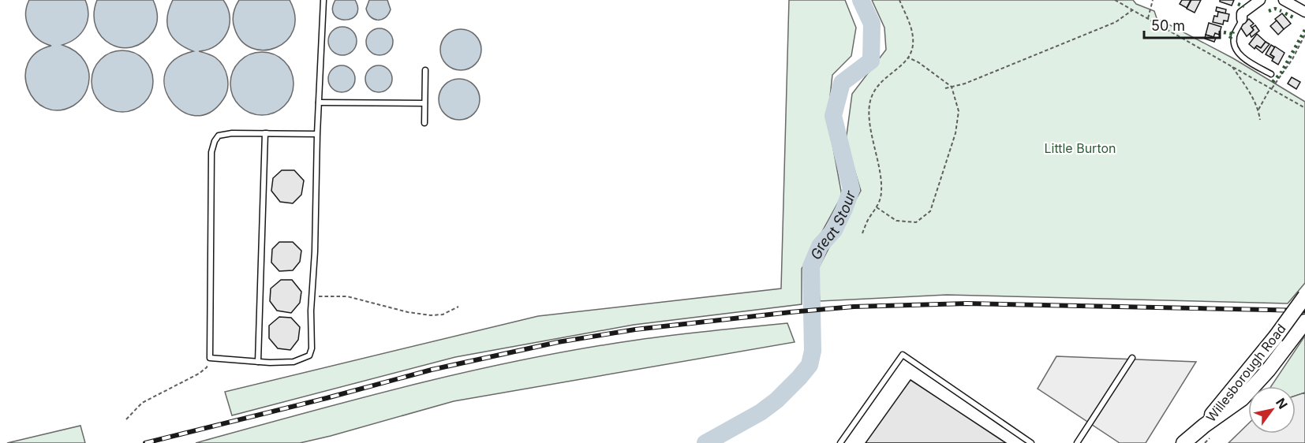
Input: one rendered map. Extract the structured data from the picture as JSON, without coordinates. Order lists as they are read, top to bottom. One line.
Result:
{"streets":{"main road":["Willesborough Road"]},"water":["Great Stour"],"parks":["Little Burton"],"scale_bar":"50 m","north":"top right"}
